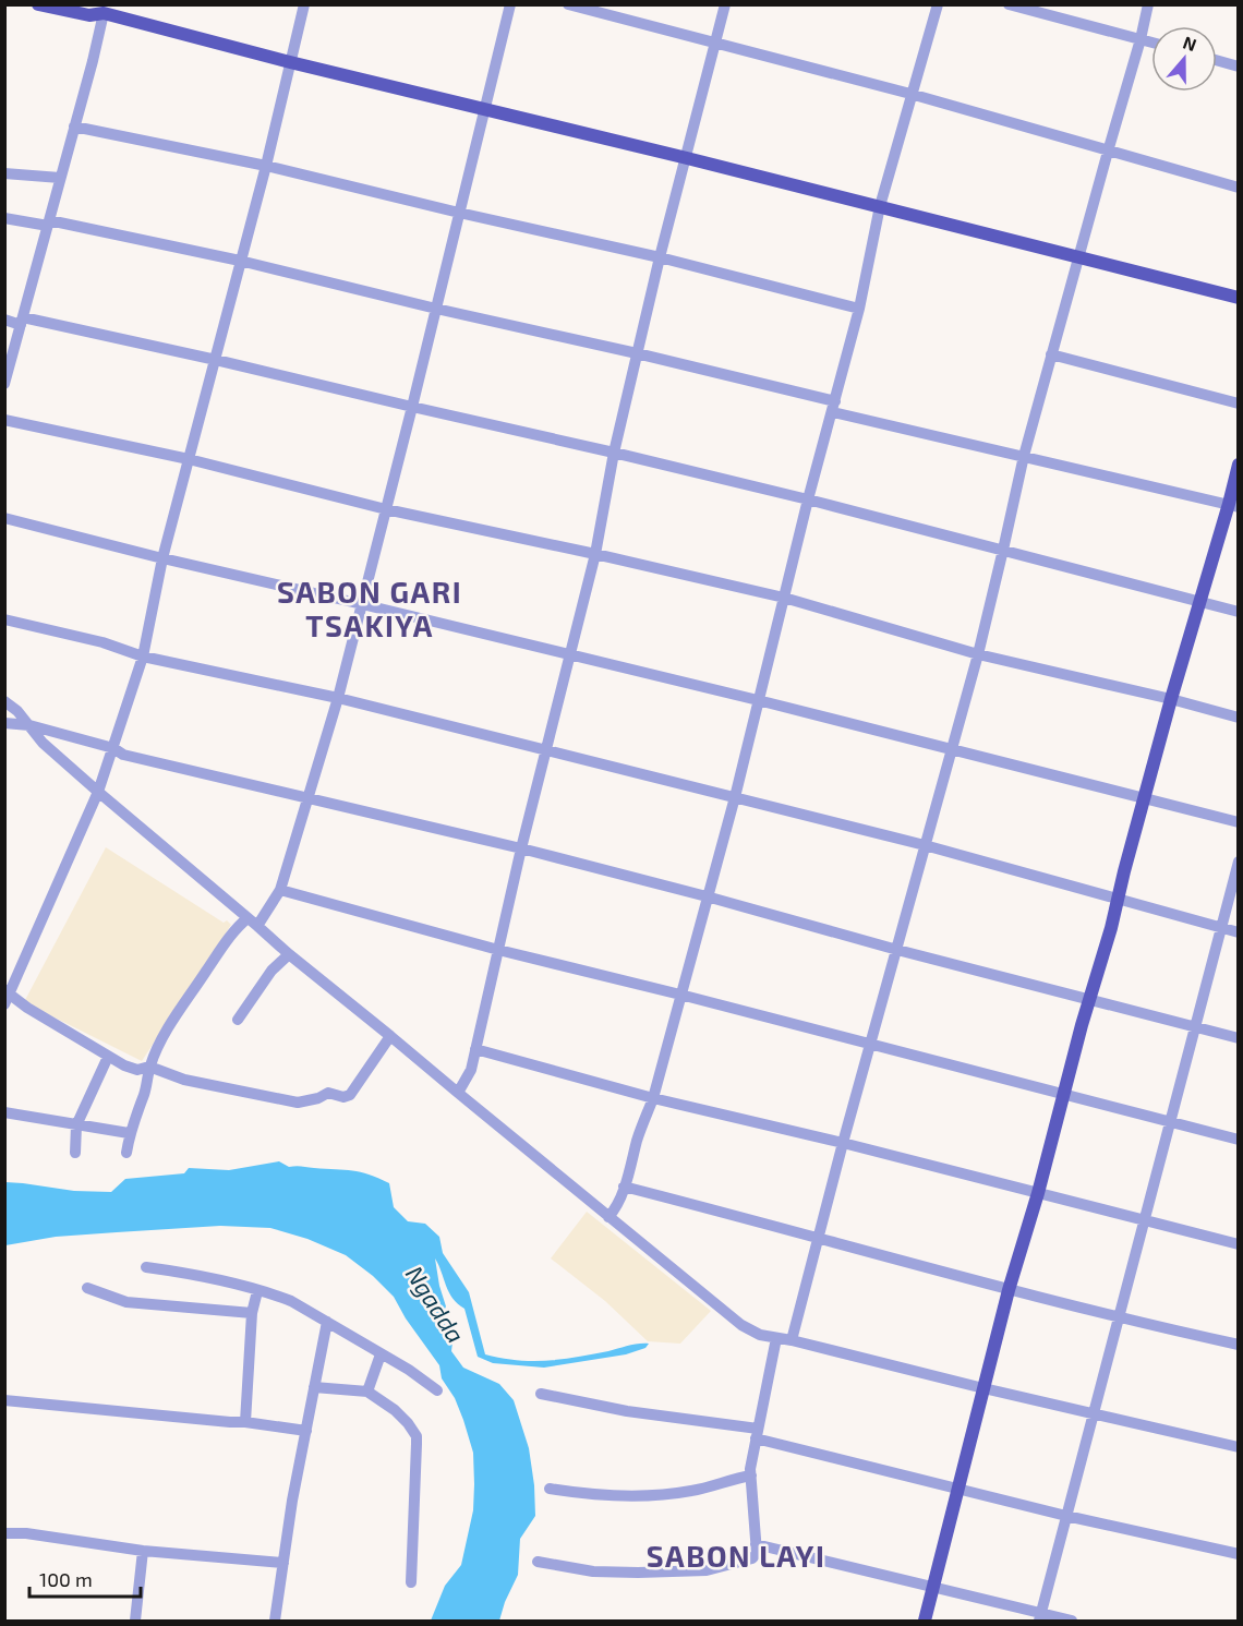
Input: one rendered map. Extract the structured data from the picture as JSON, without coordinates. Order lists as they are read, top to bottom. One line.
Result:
{"districts":["SABON GARI TSAKIYA","SABON LAYI"],"water":["Ngadda"],"scale_bar":"100 m","north":"top"}
